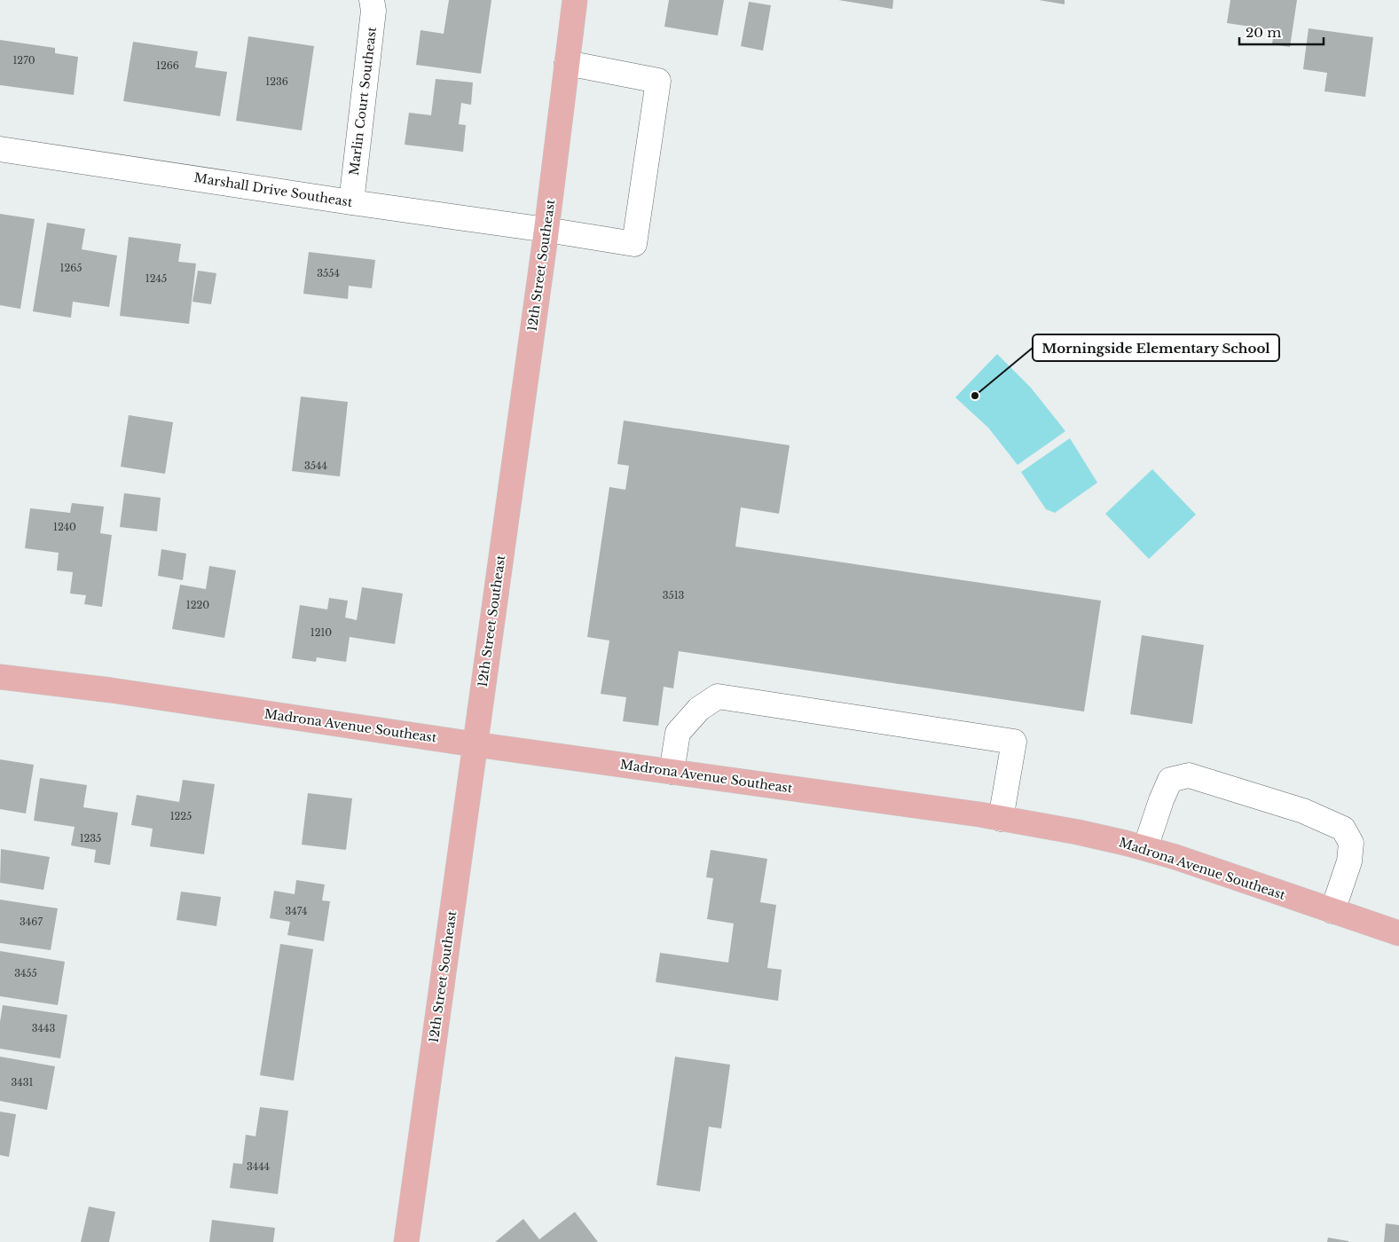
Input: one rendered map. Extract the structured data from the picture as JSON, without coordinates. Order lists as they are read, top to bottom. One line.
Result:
{"streets":{"main road":["12th Street Southeast","Madrona Avenue Southeast"],"street":["Marlin Court Southeast","Marshall Drive Southeast"]},"crossings":[["Marlin Court Southeast","Marshall Drive Southeast"],["Marshall Drive Southeast","12th Street Southeast"],["12th Street Southeast","Madrona Avenue Southeast"]],"places":["Morningside Elementary School"],"house_numbers":["1270","1266","1236","1265","3554","1245","3544","1240","3513","1220","1210","1225","1235","3474","3467","3455","3443","3431","3444"],"scale_bar":"20 m"}
